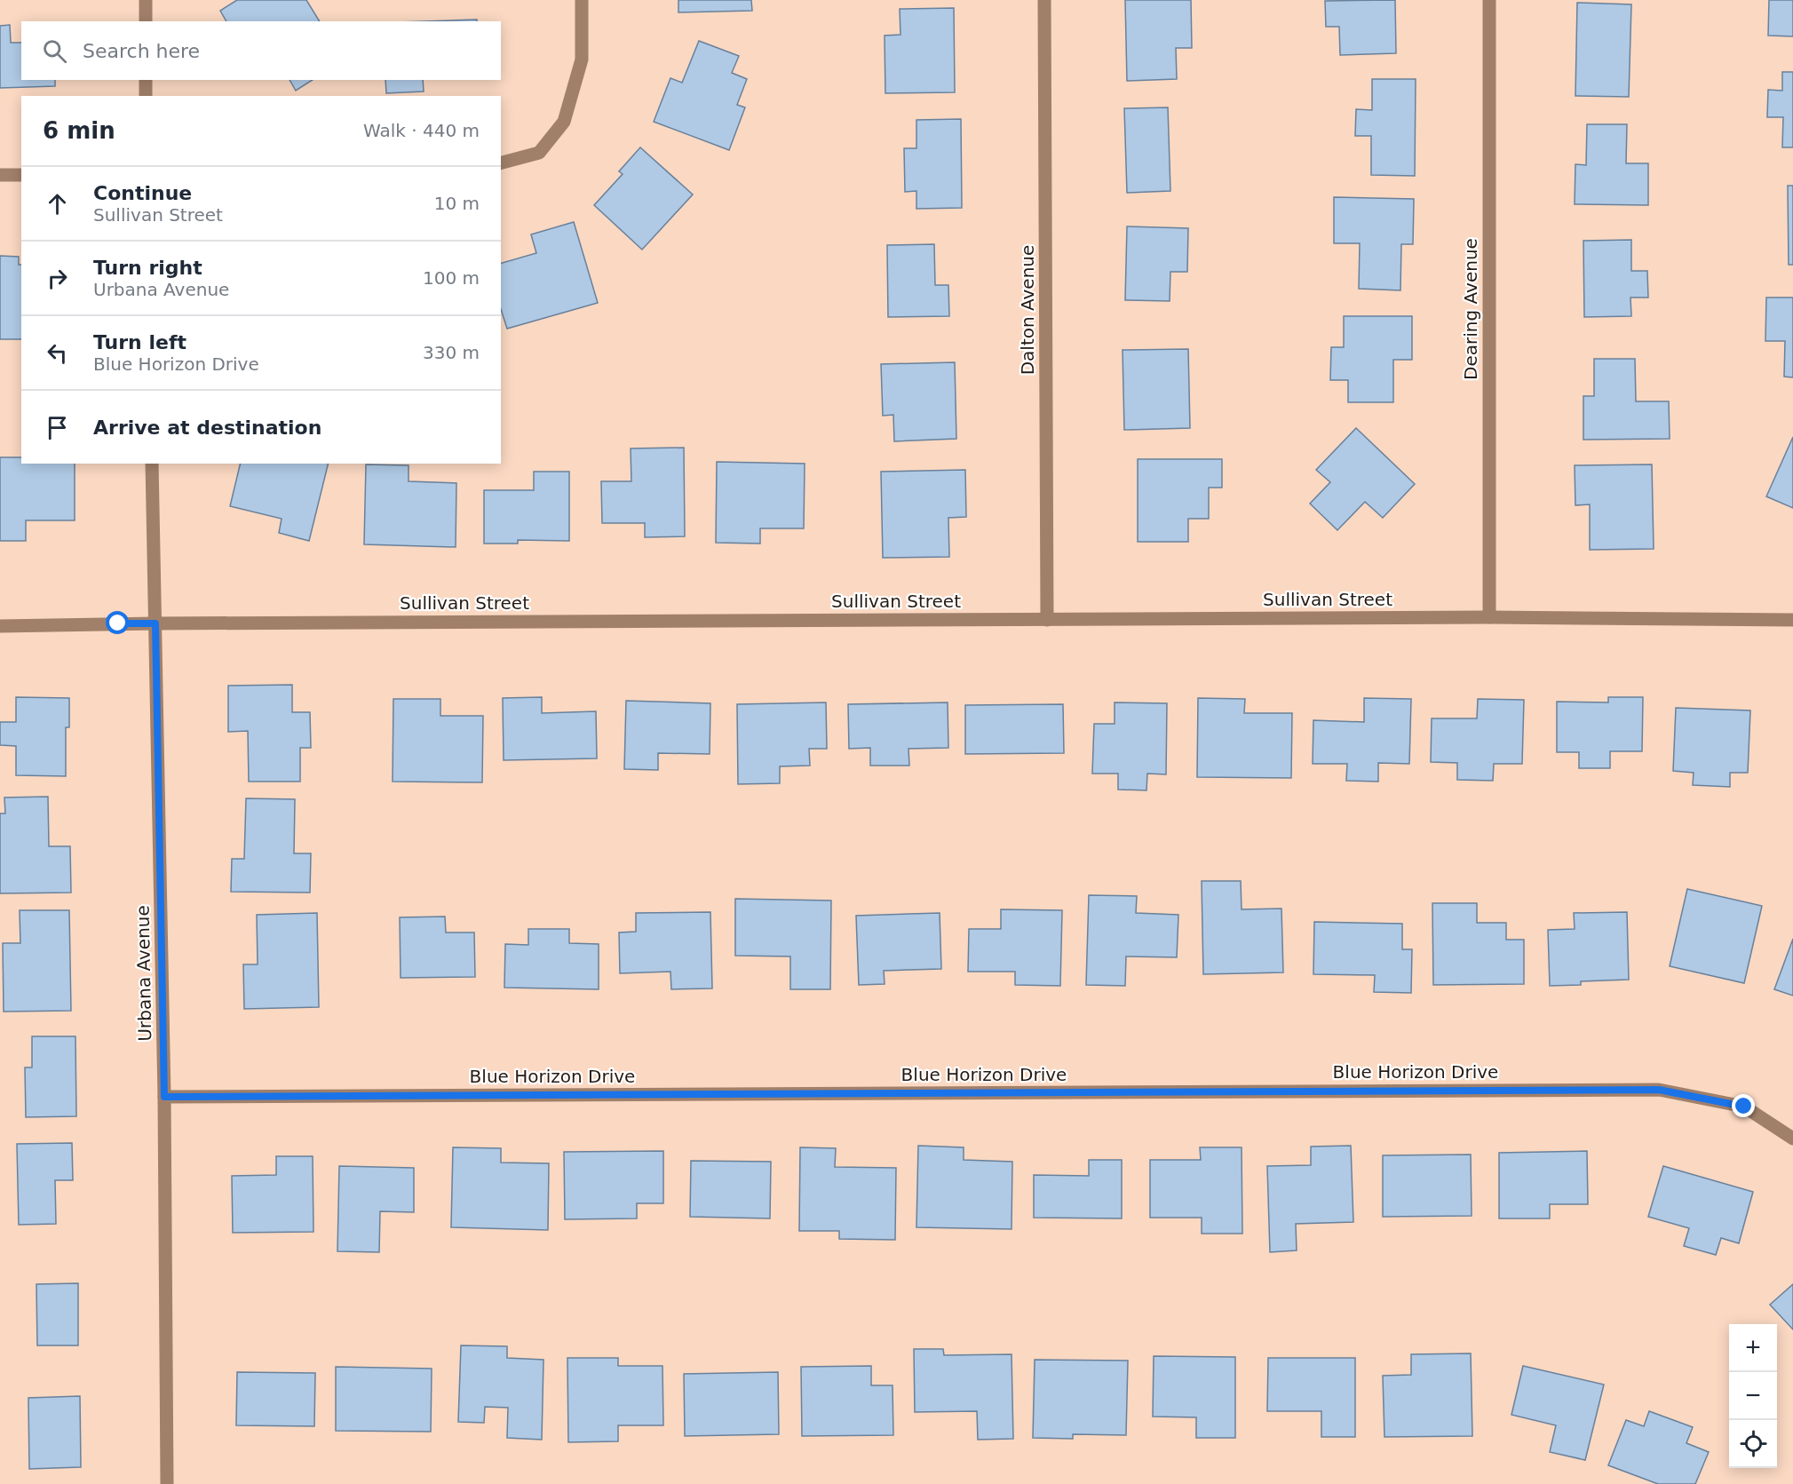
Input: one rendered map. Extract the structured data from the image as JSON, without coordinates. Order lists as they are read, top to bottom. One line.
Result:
{"streets":{"street":["Dearing Avenue","Dalton Avenue","Sullivan Street","Urbana Avenue","Blue Horizon Drive"]},"crossings":[["Dearing Avenue","Sullivan Street"],["Dalton Avenue","Sullivan Street"],["Sullivan Street","Urbana Avenue"],["Urbana Avenue","Blue Horizon Drive"]],"page":{"search":"Search here","heading":["6 min","Walk · 440 m"],"list":[["Continue","Sullivan Street","10 m"],["Turn right","Urbana Avenue","100 m"],["Turn left","Blue Horizon Drive","330 m"],"Arrive at destination"],"map_buttons":["+","−"]}}
